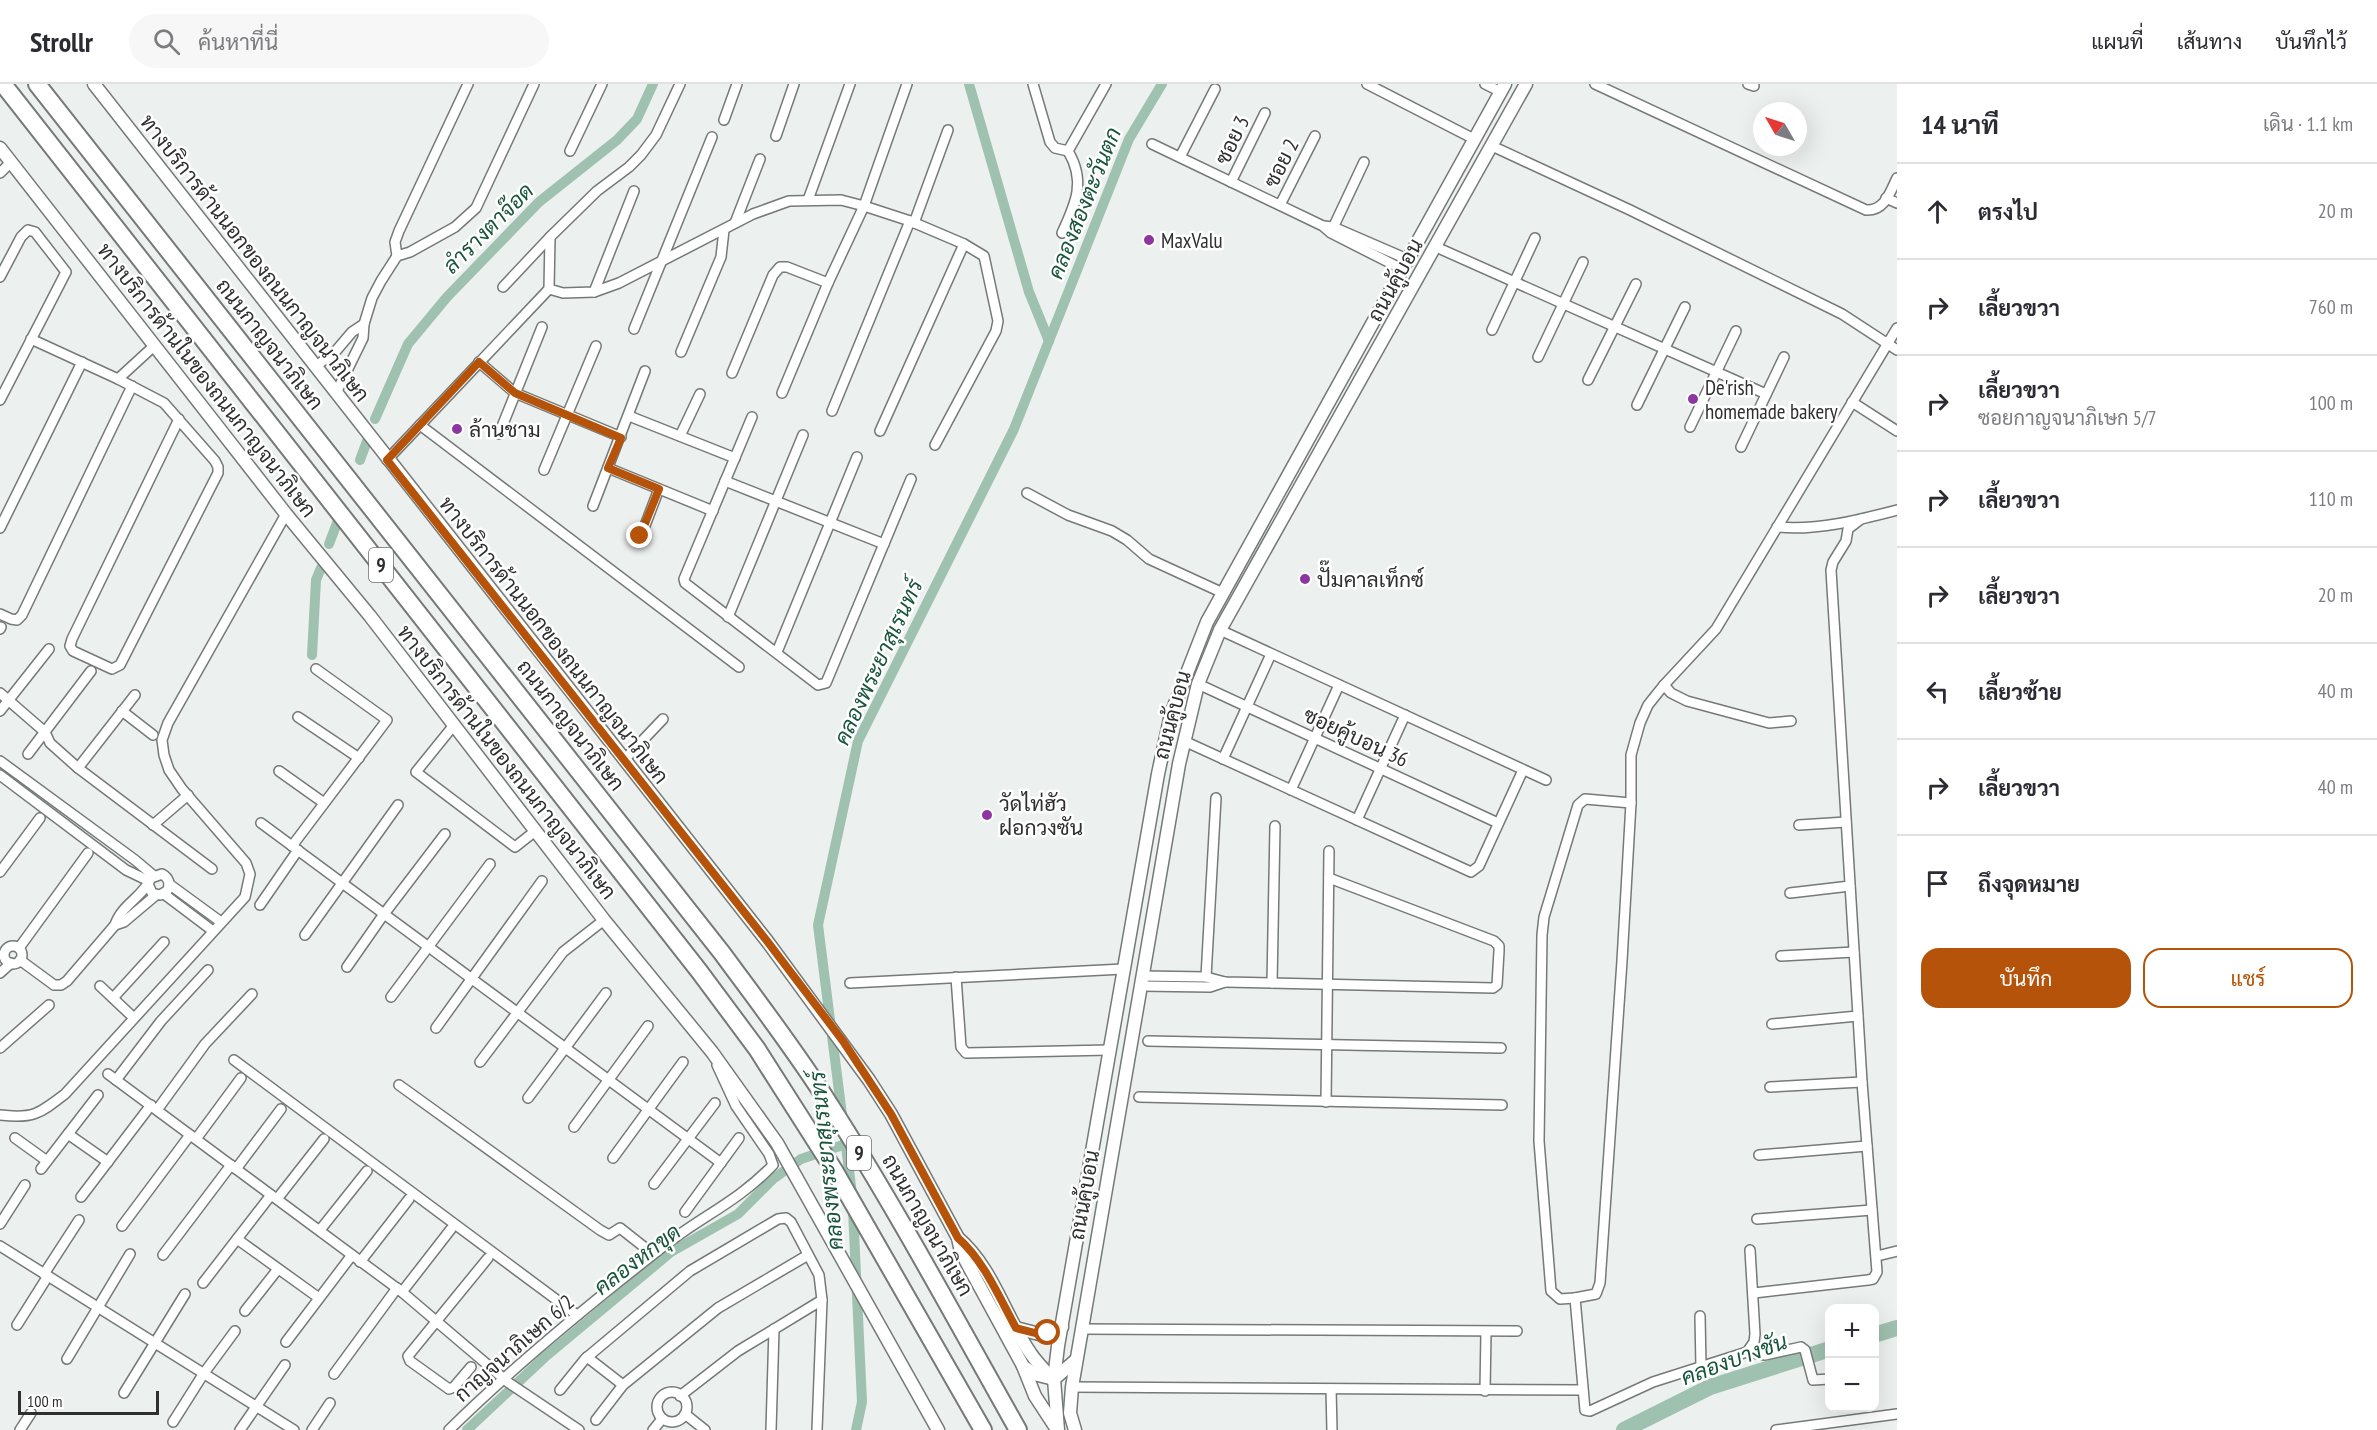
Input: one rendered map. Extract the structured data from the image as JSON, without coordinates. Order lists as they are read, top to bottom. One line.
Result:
{"streets":{"highway":["ถนนกาญจนาภิเษก","9"],"main road":["ทางบริการด้านนอกของถนนกาญจนาภิเษก","ถนนคู้บอน","ทางบริการด้านในของถนนกาญจนาภิเษก"],"street":["ซอย 3","ซอย 2","ซอยคู้บอน 36","กาญจนาภิเษก 6/2"]},"crossings":[["ทางบริการด้านนอกของถนนกาญจนาภิเษก","ถนนคู้บอน"],["ถนนคู้บอน","ซอยคู้บอน 36"],["ทางบริการด้านในของถนนกาญจนาภิเษก","กาญจนาภิเษก 6/2"]],"water":["คลองสองตะวันตก","ลำรางตาจ๊อด","คลองพระยาสุเรนทร์","คลองหกขุด","คลองบางชัน"],"places":["MaxValu","De'rish homemade bakery","ล้านชาม","ปั๊มคาลเท็กซ์","วัดไท่ฮัว ฝอกวงซัน"],"scale_bar":"100 m","north":"top left","page":{"header":"Strollr","search":"ค้นหาที่นี่","nav":["แผนที่","เส้นทาง","บันทึกไว้"],"heading":["14 นาที","เดิน · 1.1 km"],"list":[["ตรงไป","20 m"],["เลี้ยวขวา","760 m"],["เลี้ยวขวา","ซอยกาญจนาภิเษก 5/7","100 m"],["เลี้ยวขวา","110 m"],["เลี้ยวขวา","20 m"],["เลี้ยวซ้าย","40 m"],["เลี้ยวขวา","40 m"],"ถึงจุดหมาย"],"buttons":["บันทึก","แชร์"],"map_buttons":["+","−"],"scale":"100 m"}}
